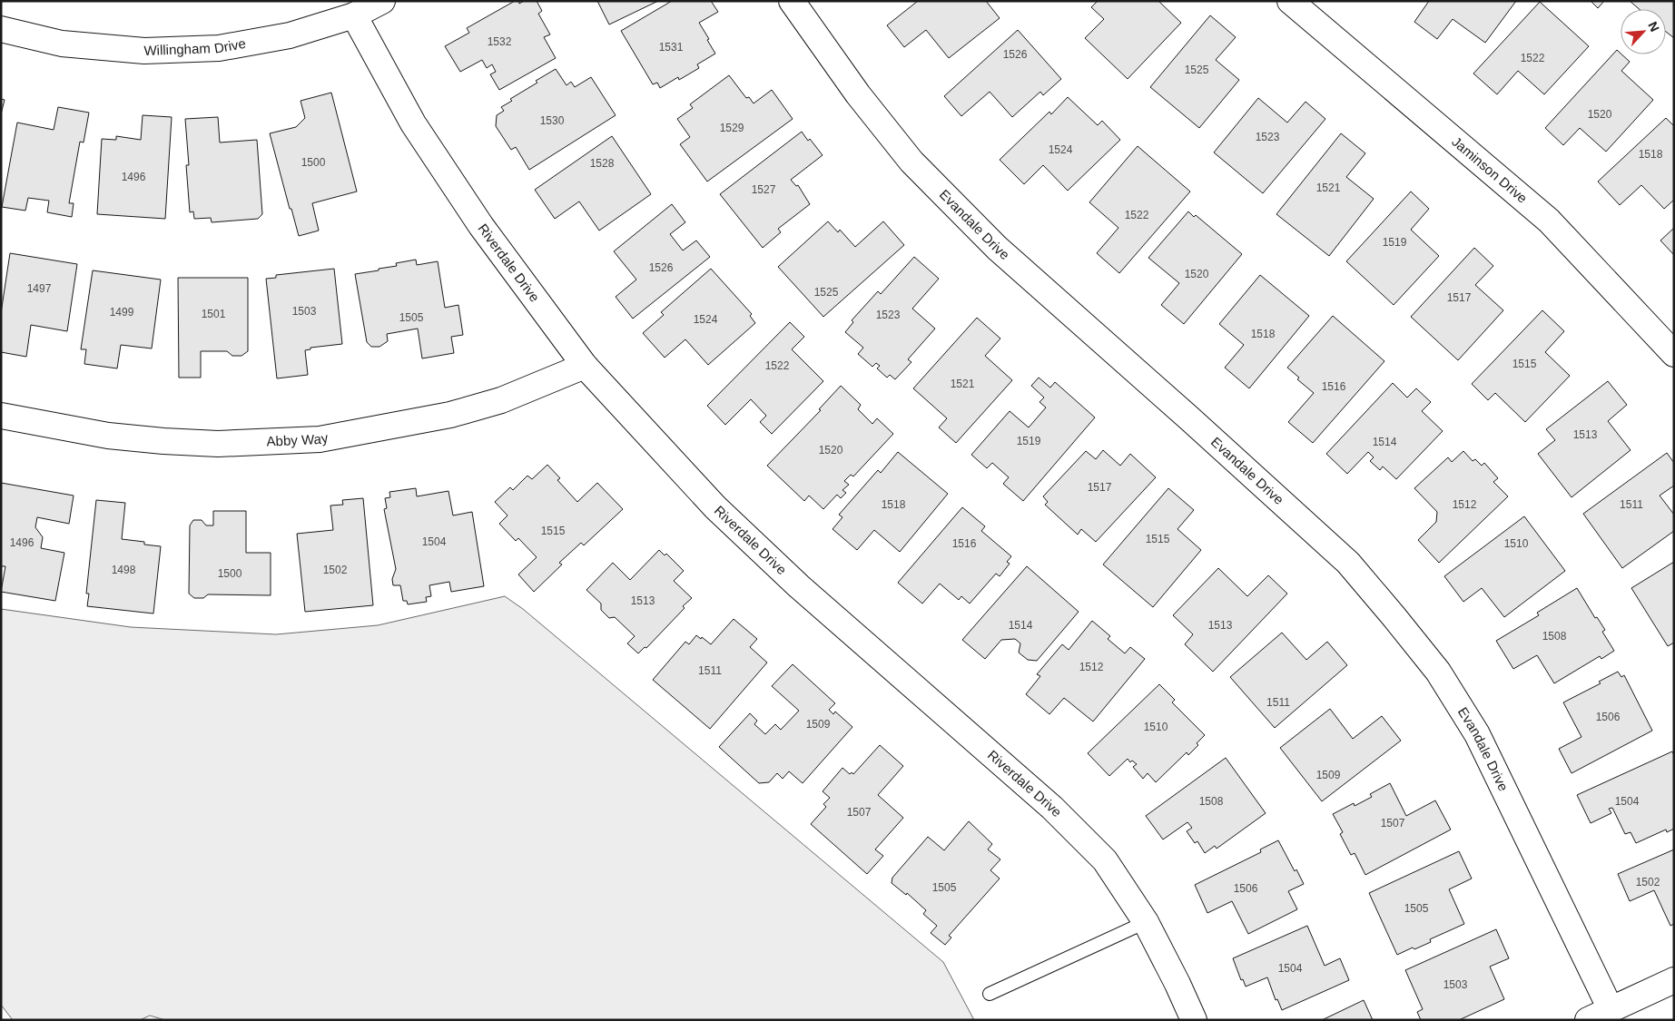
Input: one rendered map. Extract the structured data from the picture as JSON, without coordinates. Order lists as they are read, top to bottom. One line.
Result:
{"streets":{"street":["Willingham Drive","Jaminson Drive","Evandale Drive","Riverdale Drive","Abby Way"]},"crossings":[["Willingham Drive","Riverdale Drive"],["Riverdale Drive","Abby Way"]],"house_numbers":["1532","1531","1526","1522","1525","1520","1530","1529","1523","1524","1518","1500","1528","1496","1521","1527","1522","1519","1526","1520","1497","1525","1517","1503","1499","1501","1523","1505","1524","1518","1515","1522","1521","1516","1513","1519","1514","1520","1517","1518","1512","1511","1515","1515","1504","1496","1516","1510","1498","1502","1500","1513","1514","1513","1508","1512","1511","1511","1506","1509","1510","1509","1508","1504","1507","1507","1502","1505","1506","1505","1504","1503"],"north":"top right"}
